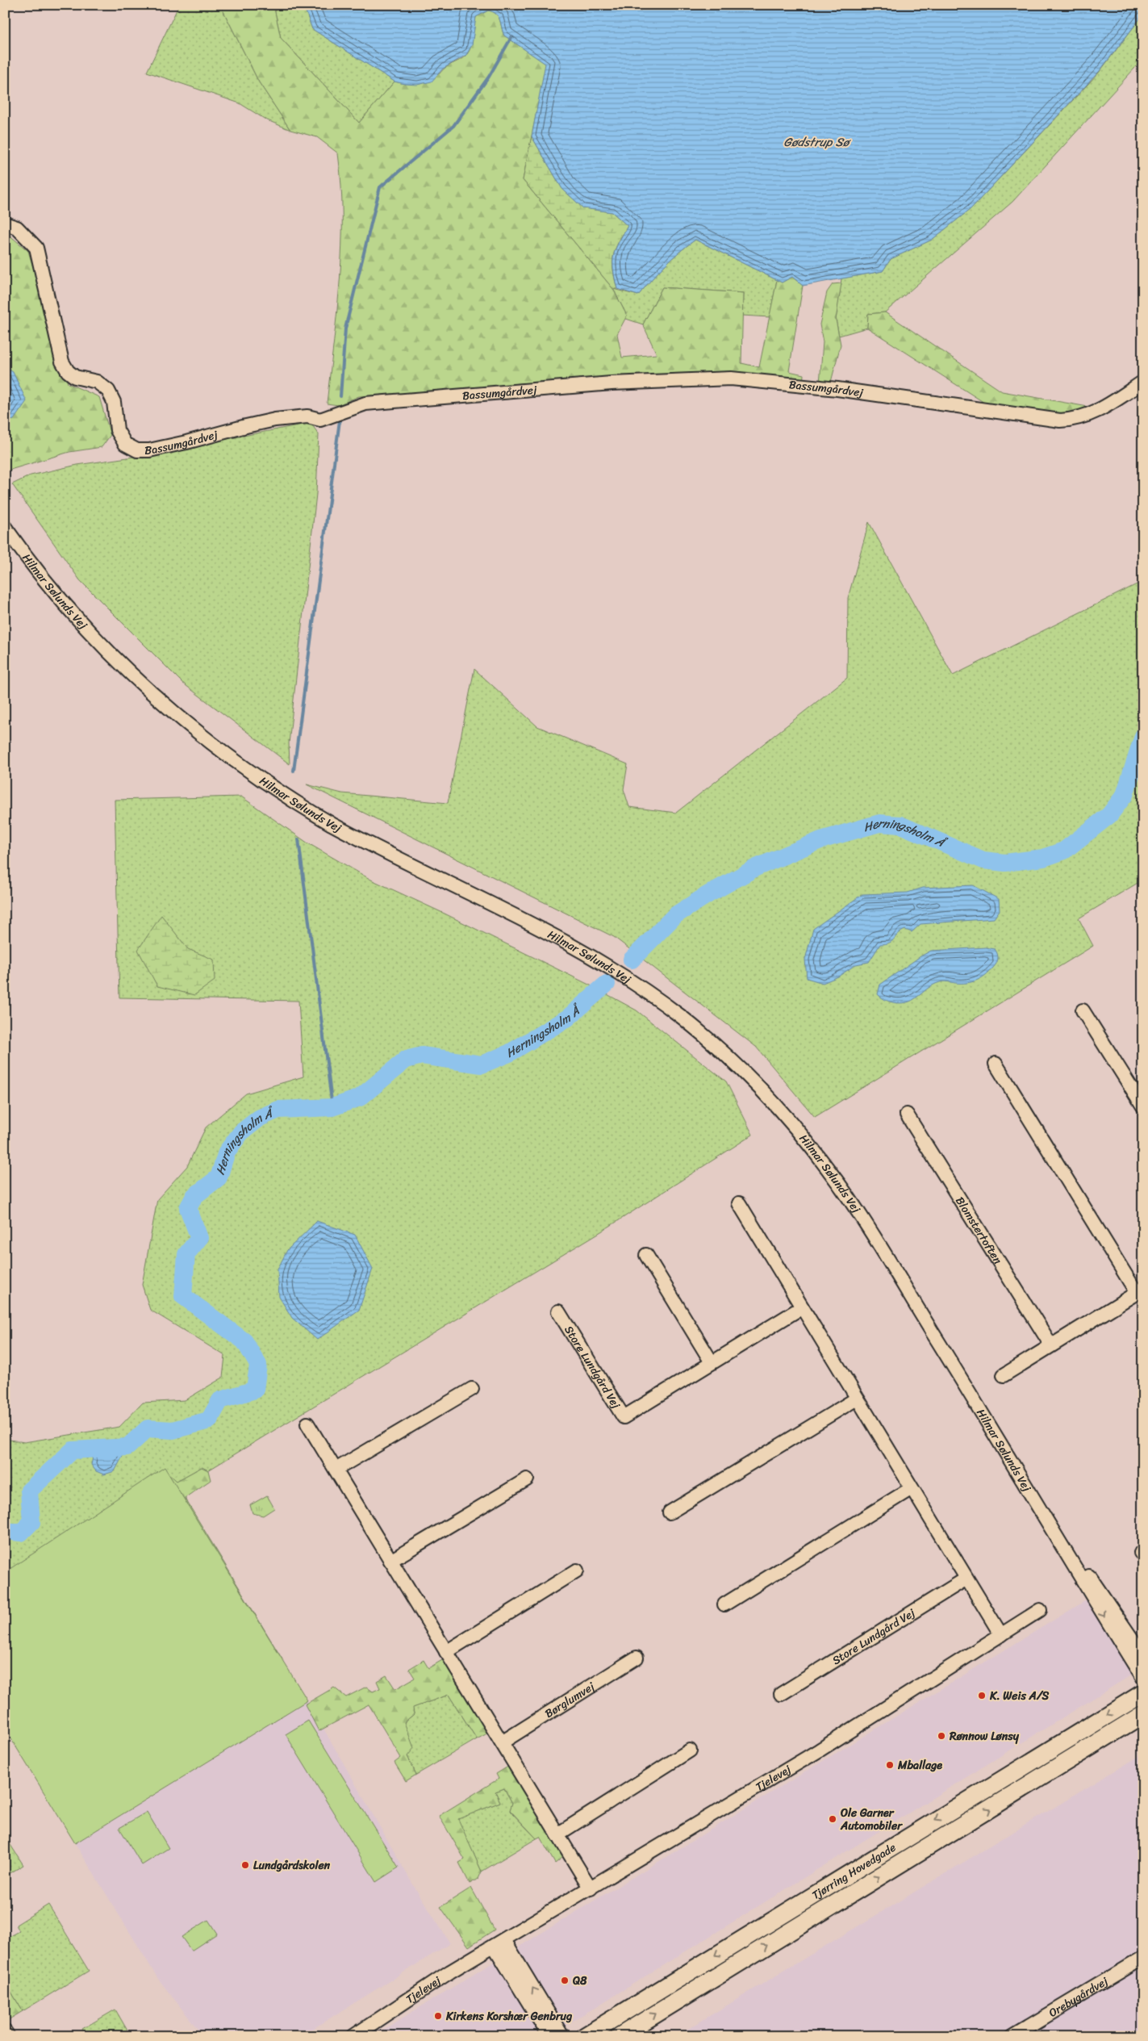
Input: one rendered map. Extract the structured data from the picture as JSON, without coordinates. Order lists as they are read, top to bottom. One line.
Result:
{"streets":{"main road":["Tjørring Hovedgade"],"street":["Bassumgårdvej","Hilmar Sølunds Vej","Blomstertoften","Store Lundgård Vej","Børglumvej","Tjelevej","Orebygårdvej"]},"water":["Gødstrup Sø","Herningsholm Å"],"places":["K. Weis A/S","Rønnow Lønsy","Mballage","Ole Garner Automobiler","Lundgårdskolen","Q8","Kirkens Korshær Genbrug"]}
